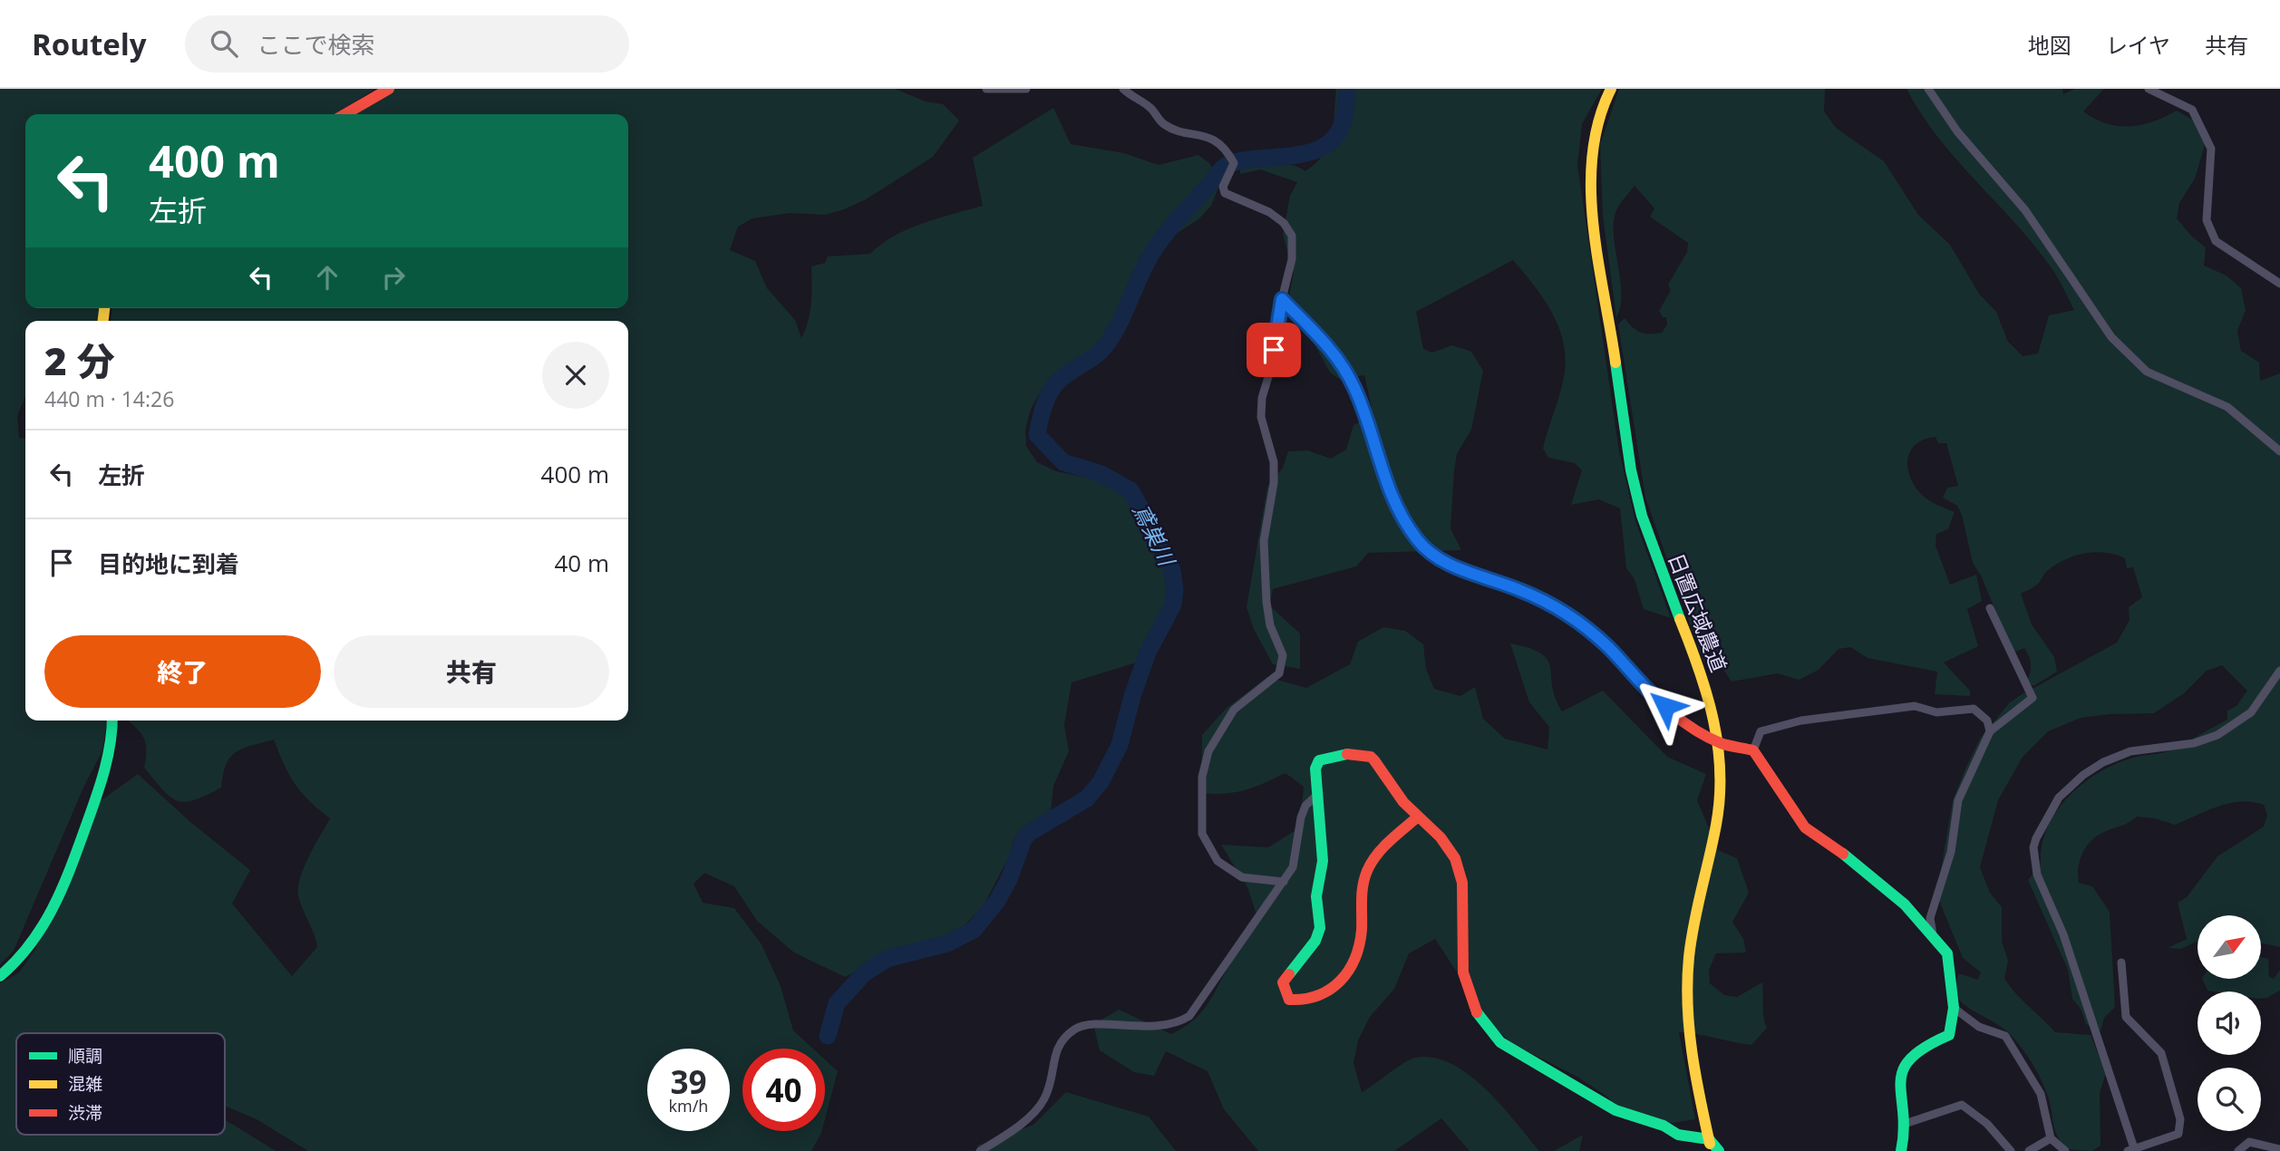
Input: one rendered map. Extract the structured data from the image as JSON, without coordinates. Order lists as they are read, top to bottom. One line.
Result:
{"streets":{"street":["日置広域農道"]},"water":["鳶巣川"],"legend":["順調","混雑","渋滞"],"north":"top right","page":{"header":"Routely","search":"ここで検索","nav":["地図","レイヤ","共有"],"turn":["400 m","左折"],"heading":["2 分","440 m · 14:26"],"list":[{"name":"左折","value":"400 m"},{"name":"目的地に到着","value":"40 m"}],"buttons":["終了","共有"],"speed":"39 km/h","limit":"40"}}
